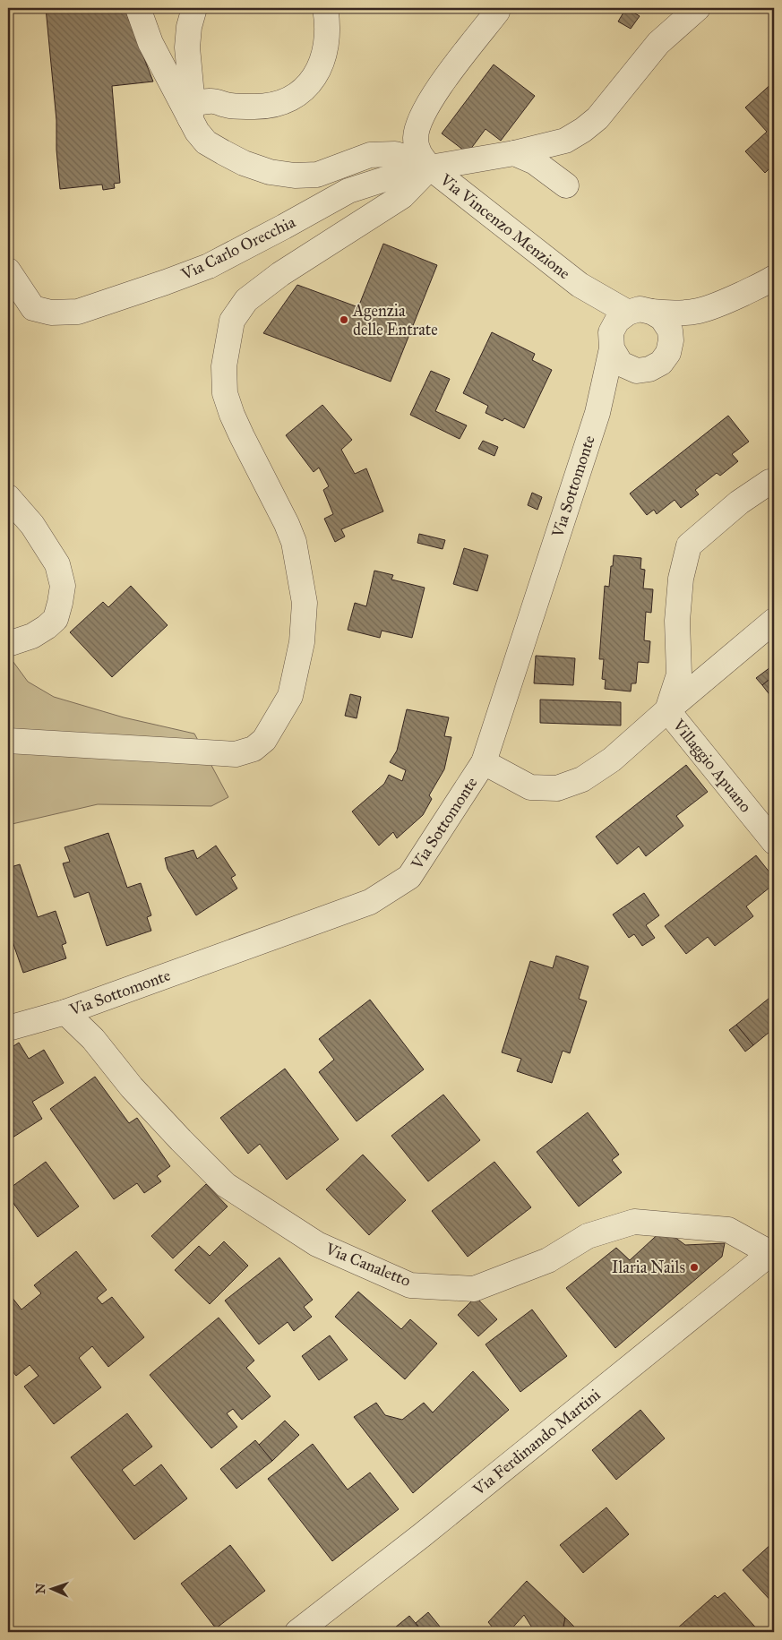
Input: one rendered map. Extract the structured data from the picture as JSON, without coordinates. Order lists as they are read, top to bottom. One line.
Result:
{"streets":{"street":["Via Vincenzo Menzione","Via Carlo Orecchia","Via Sottomonte","Villaggio Apuano","Via Canaletto","Via Ferdinando Martini"]},"crossings":[["Via Vincenzo Menzione","Via Carlo Orecchia"],["Via Vincenzo Menzione","Via Sottomonte"],["Via Sottomonte","Villaggio Apuano"],["Via Sottomonte","Via Canaletto"],["Via Canaletto","Via Ferdinando Martini"]],"places":["Agenzia delle Entrate","Ilaria Nails"],"north":"left"}
